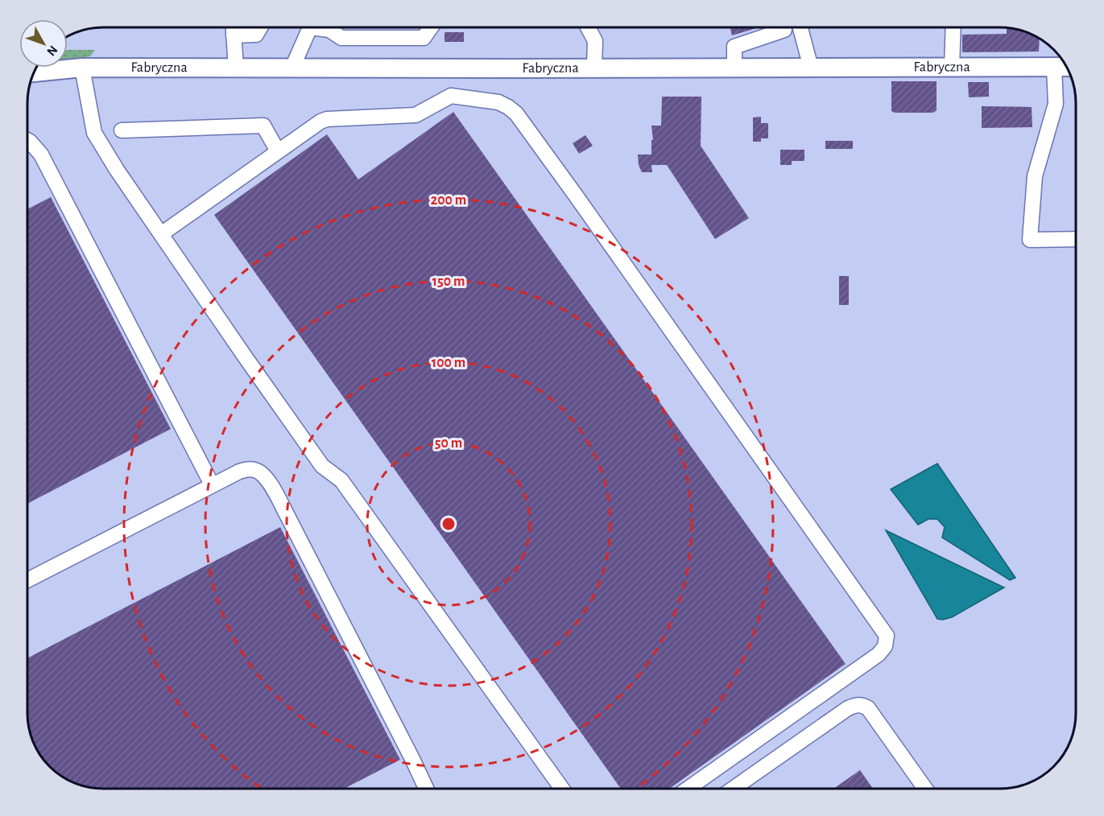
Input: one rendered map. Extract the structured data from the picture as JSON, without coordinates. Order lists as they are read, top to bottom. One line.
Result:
{"streets":{"main road":["Fabryczna"]},"north":"bottom right","rings":["200 m","150 m","100 m","50 m"]}
